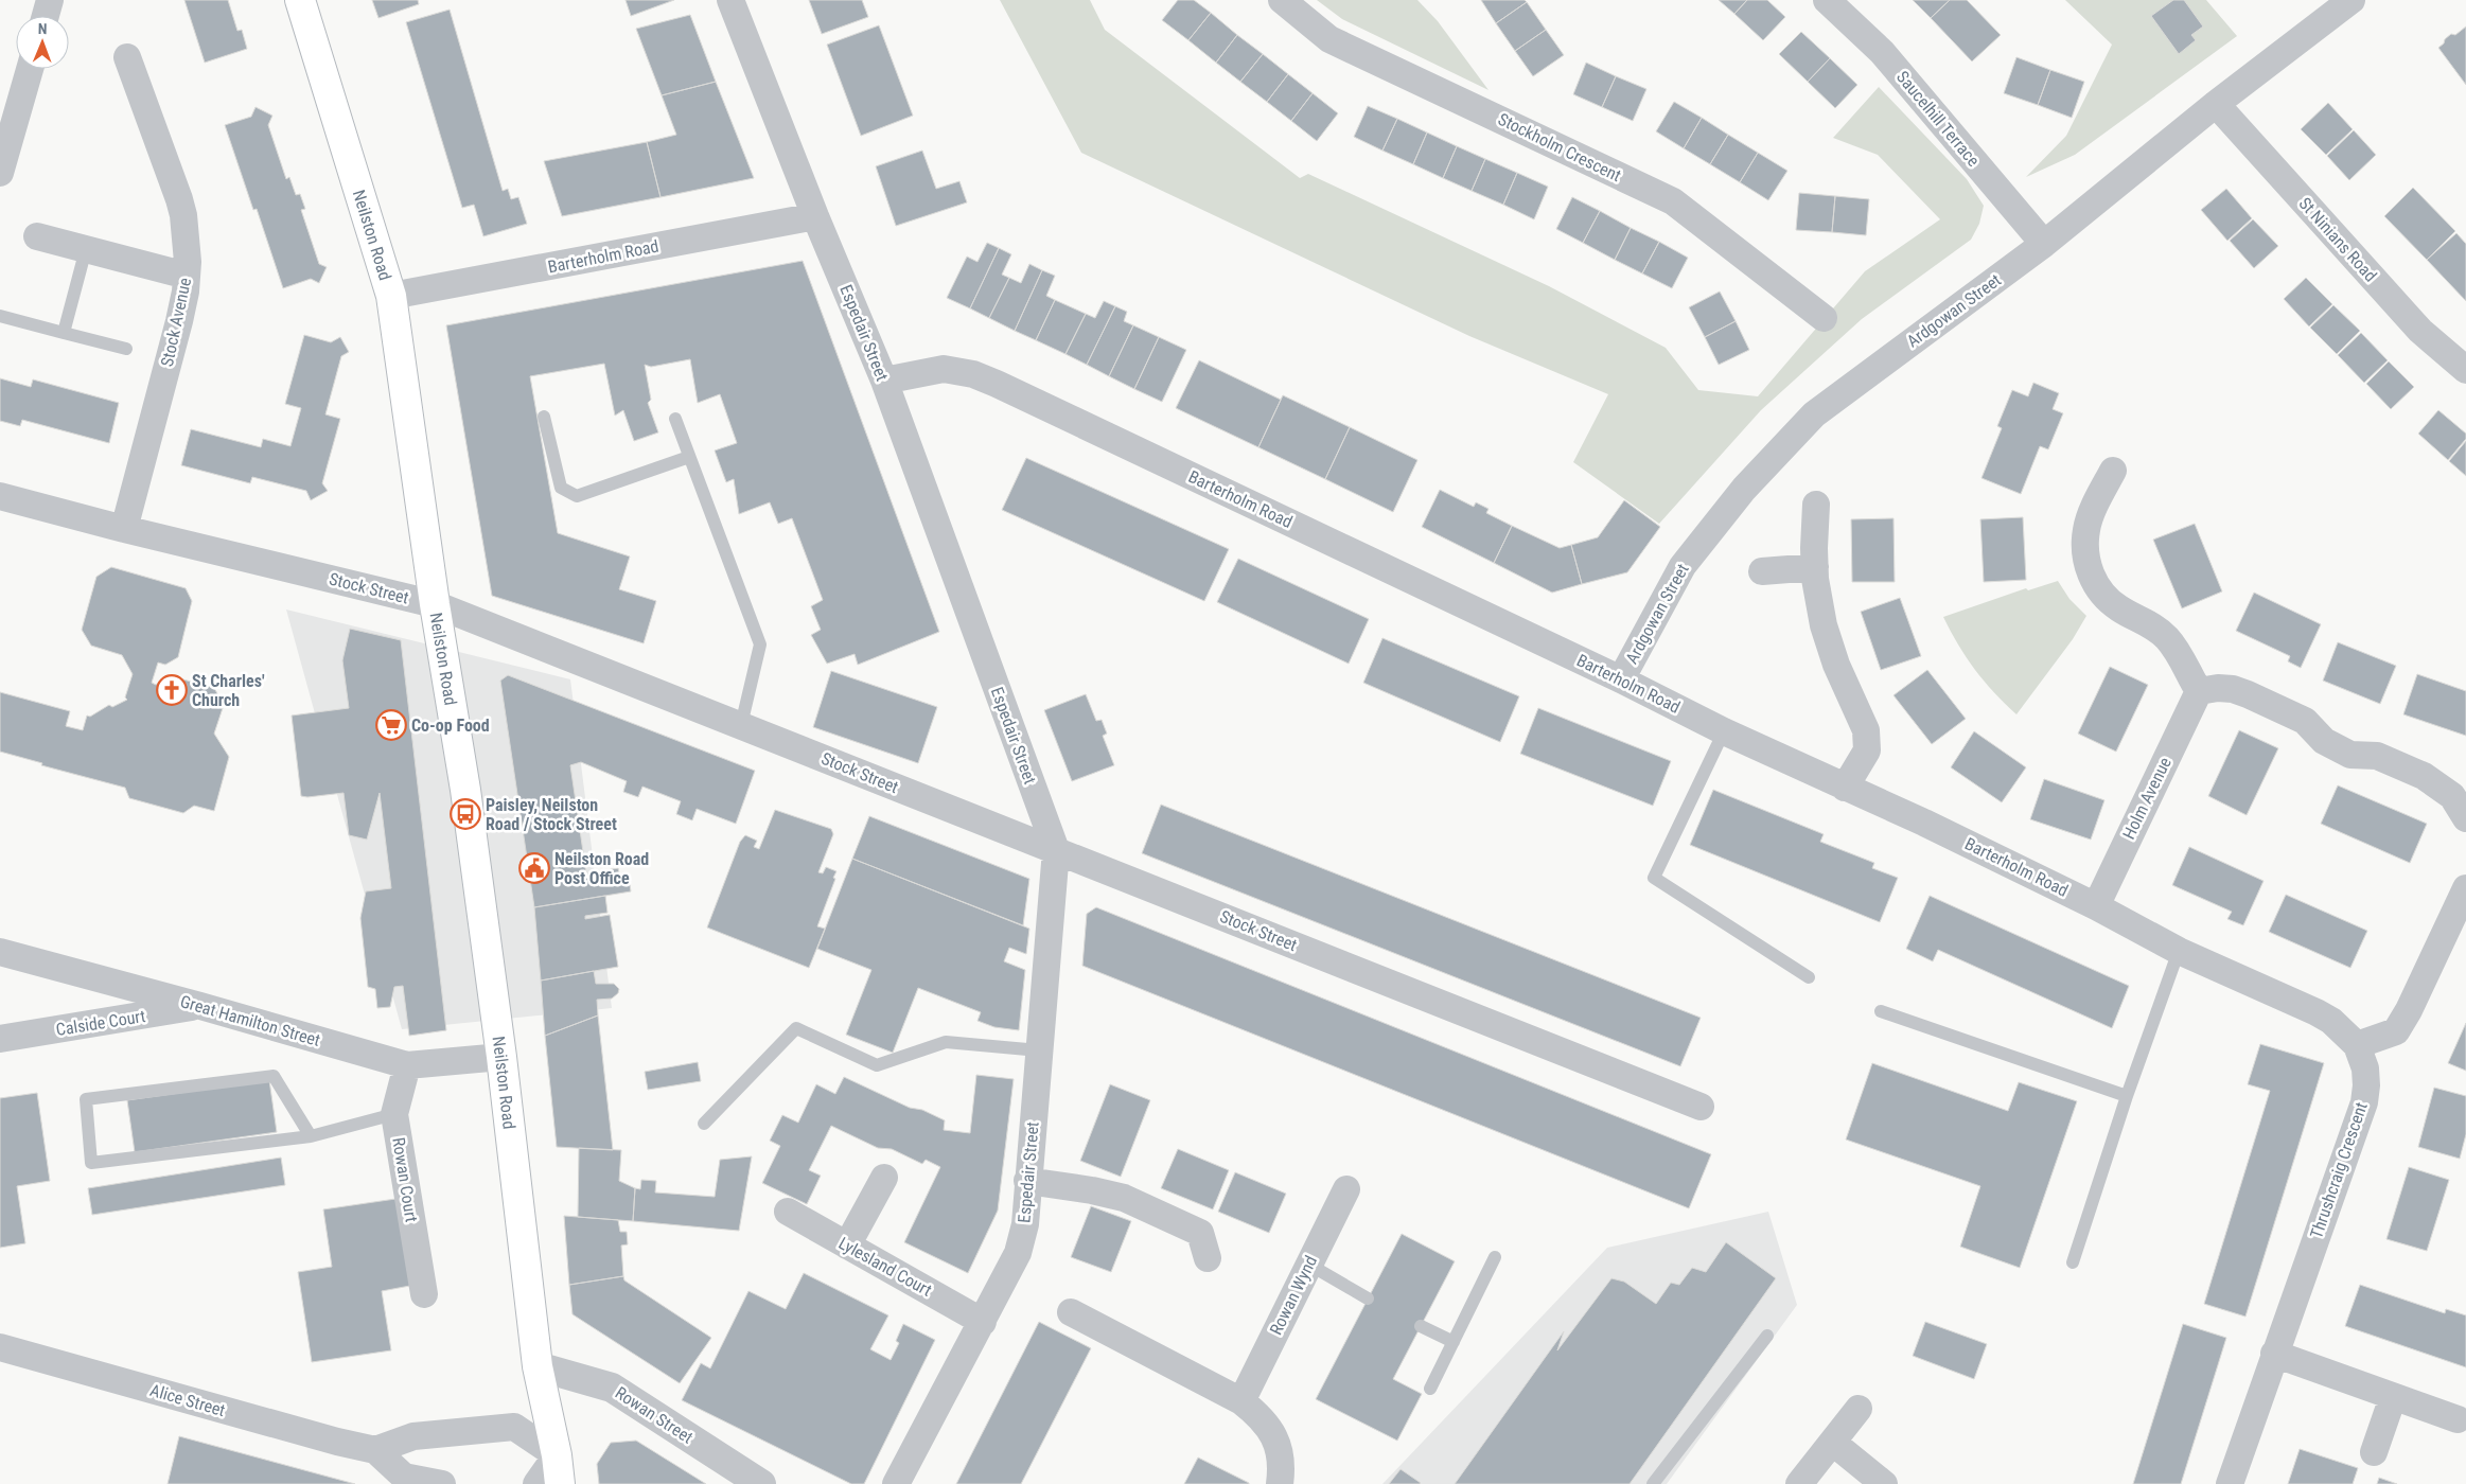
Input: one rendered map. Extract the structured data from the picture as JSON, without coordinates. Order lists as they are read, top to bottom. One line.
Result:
{"streets":{"main road":["Neilston Road"],"street":["Saucelhill Terrace","Stockholm Crescent","St Ninians Road","Barterholm Road","Ardgowan Street","Stock Avenue","Espedair Street","Stock Street","Holm Avenue","Great Hamilton Street","Calside Court","Thrushcraig Crescent","Rowan Court","Lylesland Court","Rowan Wynd","Alice Street","Rowan Street"]},"crossings":[["Saucelhill Terrace","Ardgowan Street"],["Neilston Road","Barterholm Road"],["Neilston Road","Stock Street"],["Neilston Road","Great Hamilton Street"],["Neilston Road","Rowan Street"],["St Ninians Road","Ardgowan Street"],["Barterholm Road","Ardgowan Street"],["Barterholm Road","Espedair Street"],["Barterholm Road","Holm Avenue"],["Barterholm Road","Thrushcraig Crescent"],["Stock Avenue","Stock Street"],["Espedair Street","Stock Street"],["Espedair Street","Lylesland Court"],["Great Hamilton Street","Calside Court"],["Great Hamilton Street","Rowan Court"]],"places":{"church":["St Charles' Church"],"supermarket":["Co-op Food"],"bus stop":["Paisley, Neilston Road / Stock Street"],"public building":["Neilston Road Post Office"]},"north":"top"}
